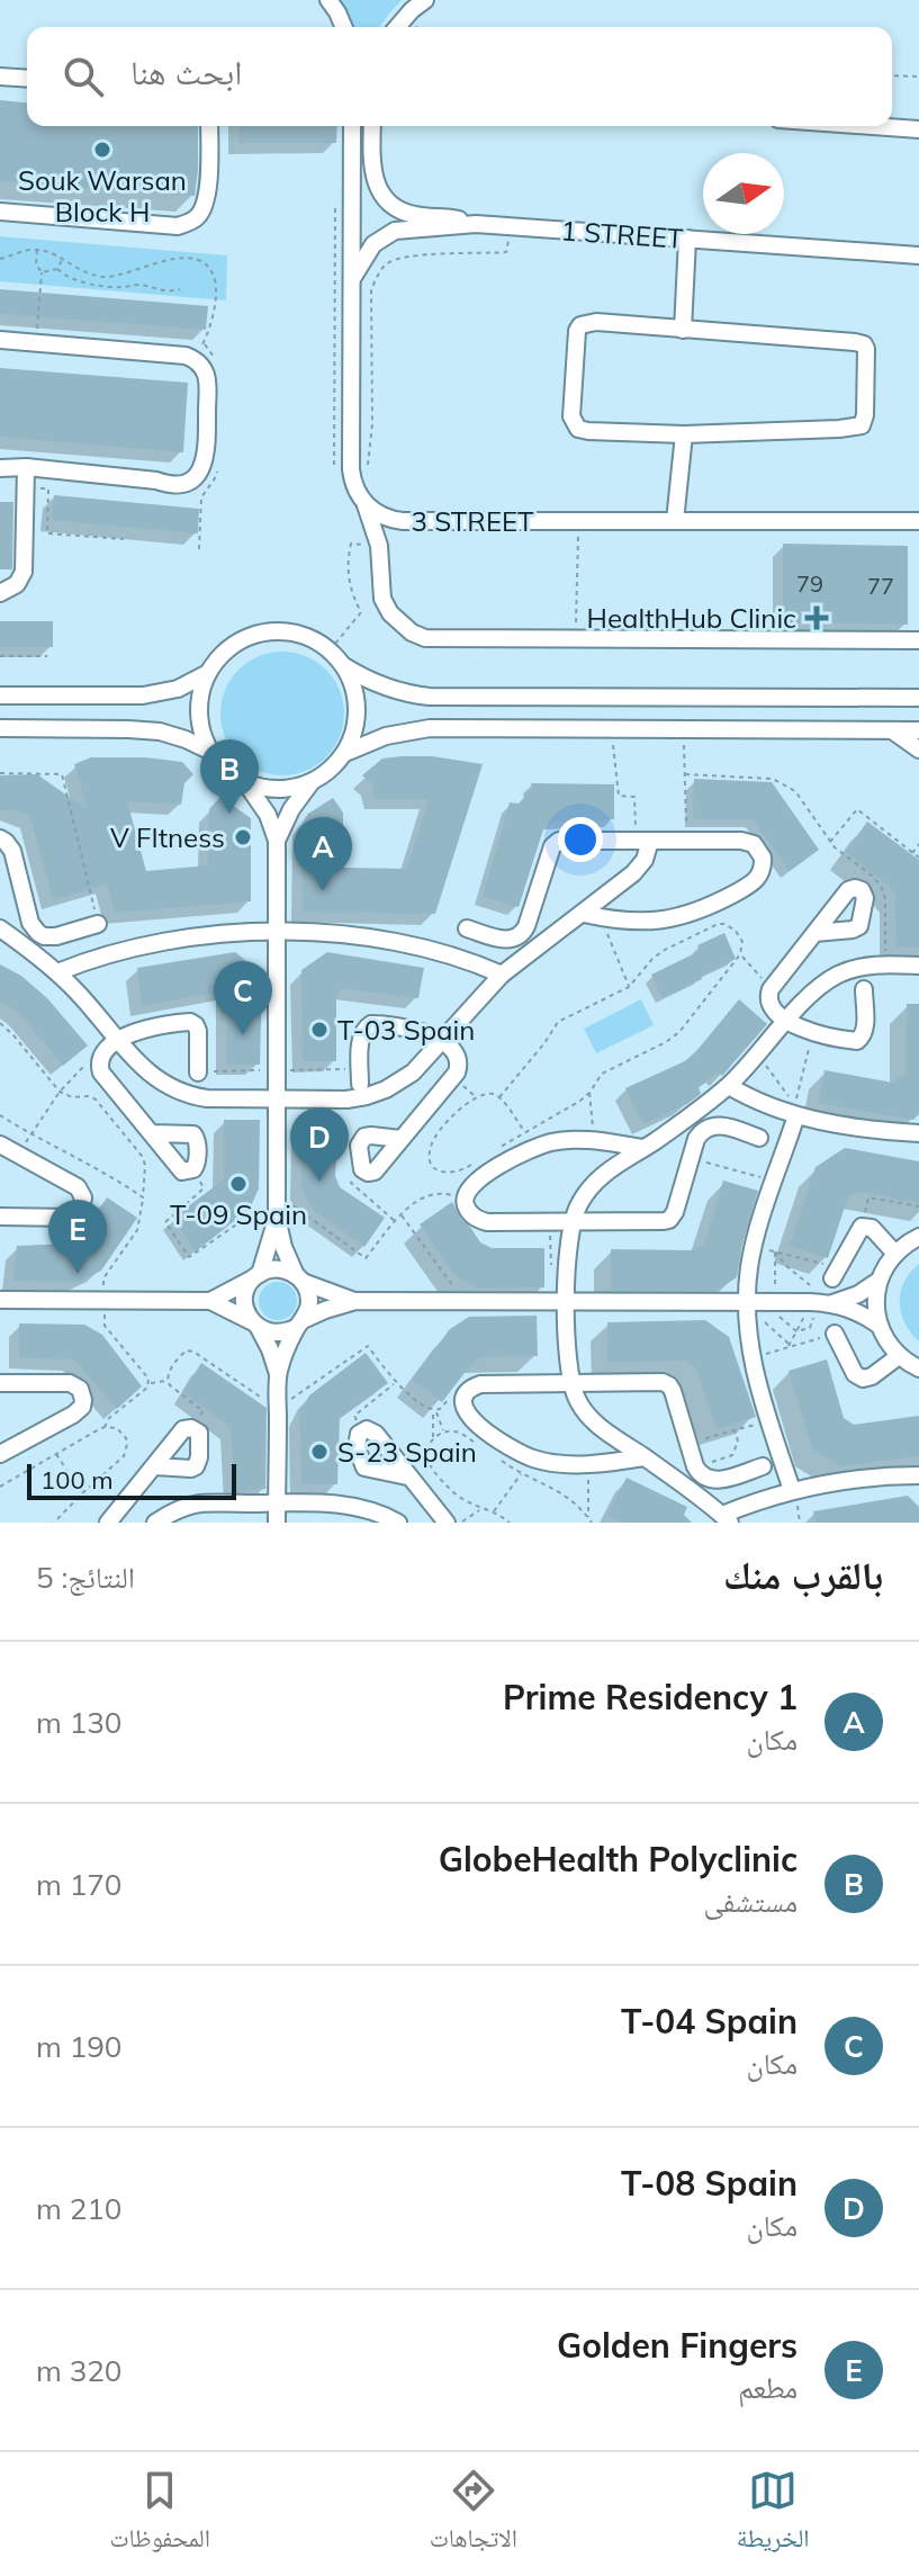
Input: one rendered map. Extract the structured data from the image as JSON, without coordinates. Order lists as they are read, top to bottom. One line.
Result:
{"streets":{"street":["1 STREET","3 STREET"]},"places":{"other":["Souk Warsan Block H","V FItness","T-03 Spain","T-09 Spain","S-23 Spain"],"health":["HealthHub Clinic"]},"house_numbers":["79","77"],"scale_bar":"100 m","north":"right","page":{"search":"ابحث هنا","pins":["B","A","C","D","E"],"scale":"100 m","heading":["بالقرب منك","النتائج: 5"],"list":[{"mark":"A","name":"Prime Residency 1","note":"مكان","value":"130 m"},{"mark":"B","name":"GlobeHealth Polyclinic","note":"مستشفى","value":"170 m"},{"mark":"C","name":"T-04 Spain","note":"مكان","value":"190 m"},{"mark":"D","name":"T-08 Spain","note":"مكان","value":"210 m"},{"mark":"E","name":"Golden Fingers","note":"مطعم","value":"320 m"}],"nav":["الخريطة","الاتجاهات","المحفوظات"]}}
